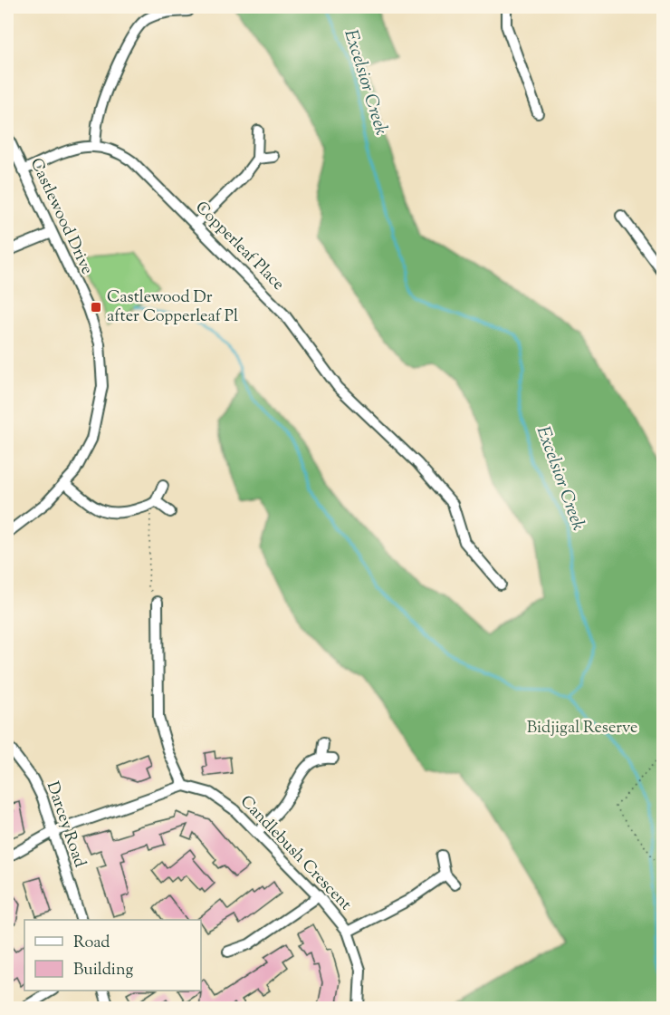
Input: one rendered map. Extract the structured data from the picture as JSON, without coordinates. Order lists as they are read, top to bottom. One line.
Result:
{"streets":{"street":["Castlewood Drive","Copperleaf Place","Darcey Road","Candlebush Crescent"]},"crossings":[["Castlewood Drive","Copperleaf Place"]],"water":["Excelsior Creek"],"parks":["Bidjigal Reserve"],"places":{"transit":["Castlewood Dr after Copperleaf Pl"]},"legend":["Road","Building"]}
